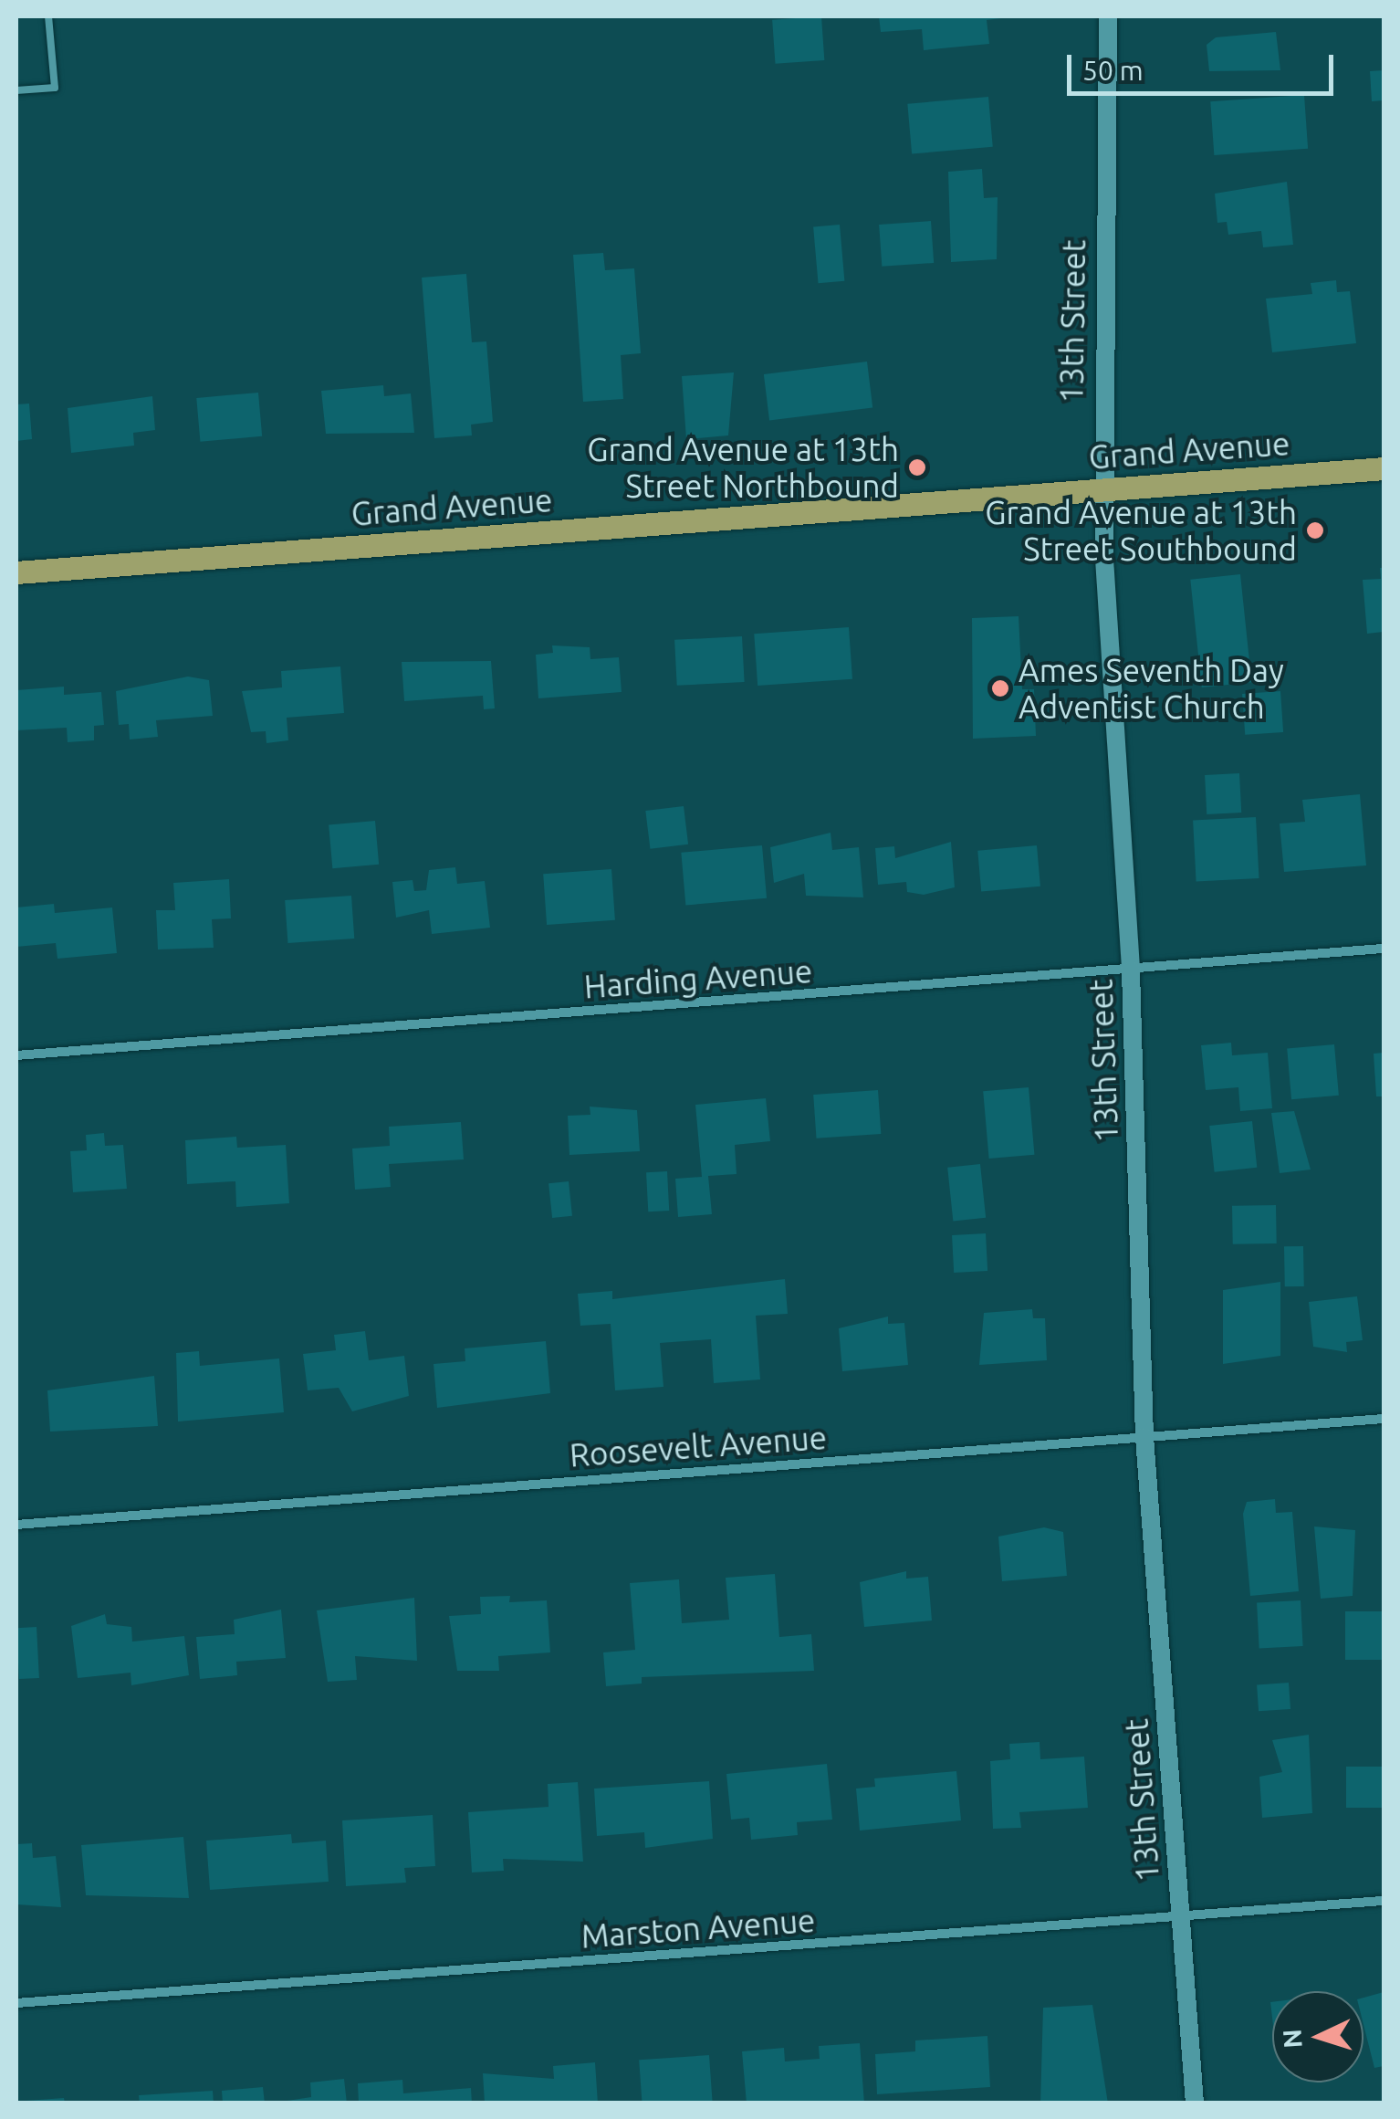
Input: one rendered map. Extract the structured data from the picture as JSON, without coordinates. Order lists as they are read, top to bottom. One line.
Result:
{"streets":{"main road":["13th Street","Grand Avenue"],"street":["Harding Avenue","Roosevelt Avenue","Marston Avenue"]},"crossings":[["13th Street","Grand Avenue"],["13th Street","Harding Avenue"],["13th Street","Roosevelt Avenue"],["13th Street","Marston Avenue"]],"places":["Grand Avenue at 13th Street Northbound","Grand Avenue at 13th Street Southbound","Ames Seventh Day Adventist Church"],"scale_bar":"50 m","north":"left"}
